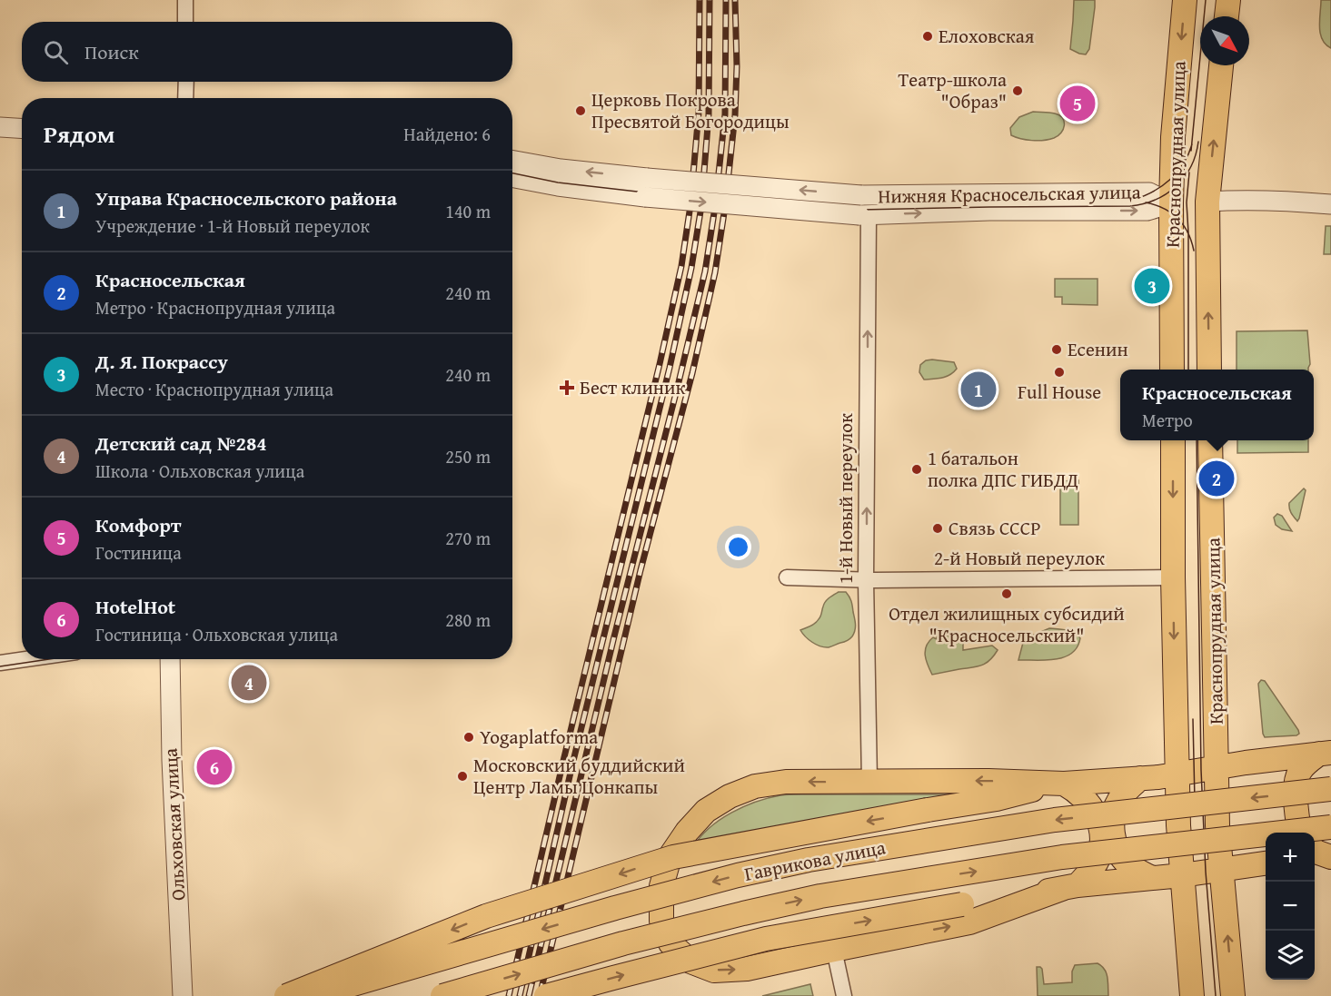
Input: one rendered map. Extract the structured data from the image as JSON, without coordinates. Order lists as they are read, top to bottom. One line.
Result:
{"streets":{"main road":["Краснопрудная улица","Гаврикова улица"],"street":["Нижняя Красносельская улица","1-й Новый переулок","2-й Новый переулок","Ольховская улица"]},"crossings":[["Краснопрудная улица","Нижняя Красносельская улица"],["Нижняя Красносельская улица","1-й Новый переулок"],["1-й Новый переулок","2-й Новый переулок"]],"one_way":["1-й Новый переулок"],"places":{"other":["Елоховская","Театр-школа \"Образ\"","Церковь Покрова Пресвятой Богородицы","Есенин","Full House","1 батальон полка ДПС ГИБДД","Связь СССР","Отдел жилищных субсидий \"Красносельский\"","Yogaplatforma","Московский буддийский Центр Ламы Цонкапы"],"health":["Бест клиник"]},"north":"bottom right","page":{"search":"Поиск","pins":["5","3","1","2","4","6"],"heading":["Рядом","Найдено: 6"],"list":[{"mark":"1","name":"Управа Красносельского района","note":"Учреждение · 1-й Новый переулок","value":"140 m"},{"mark":"2","name":"Красносельская","note":"Метро · Краснопрудная улица","value":"240 m"},{"mark":"3","name":"Д. Я. Покрассу","note":"Место · Краснопрудная улица","value":"240 m"},{"mark":"4","name":"Детский сад №284","note":"Школа · Ольховская улица","value":"250 m"},{"mark":"5","name":"Комфорт","note":"Гостиница","value":"270 m"},{"mark":"6","name":"HotelHot","note":"Гостиница · Ольховская улица","value":"280 m"}],"popup":["Красносельская","Метро"],"map_buttons":["+","−"]}}
